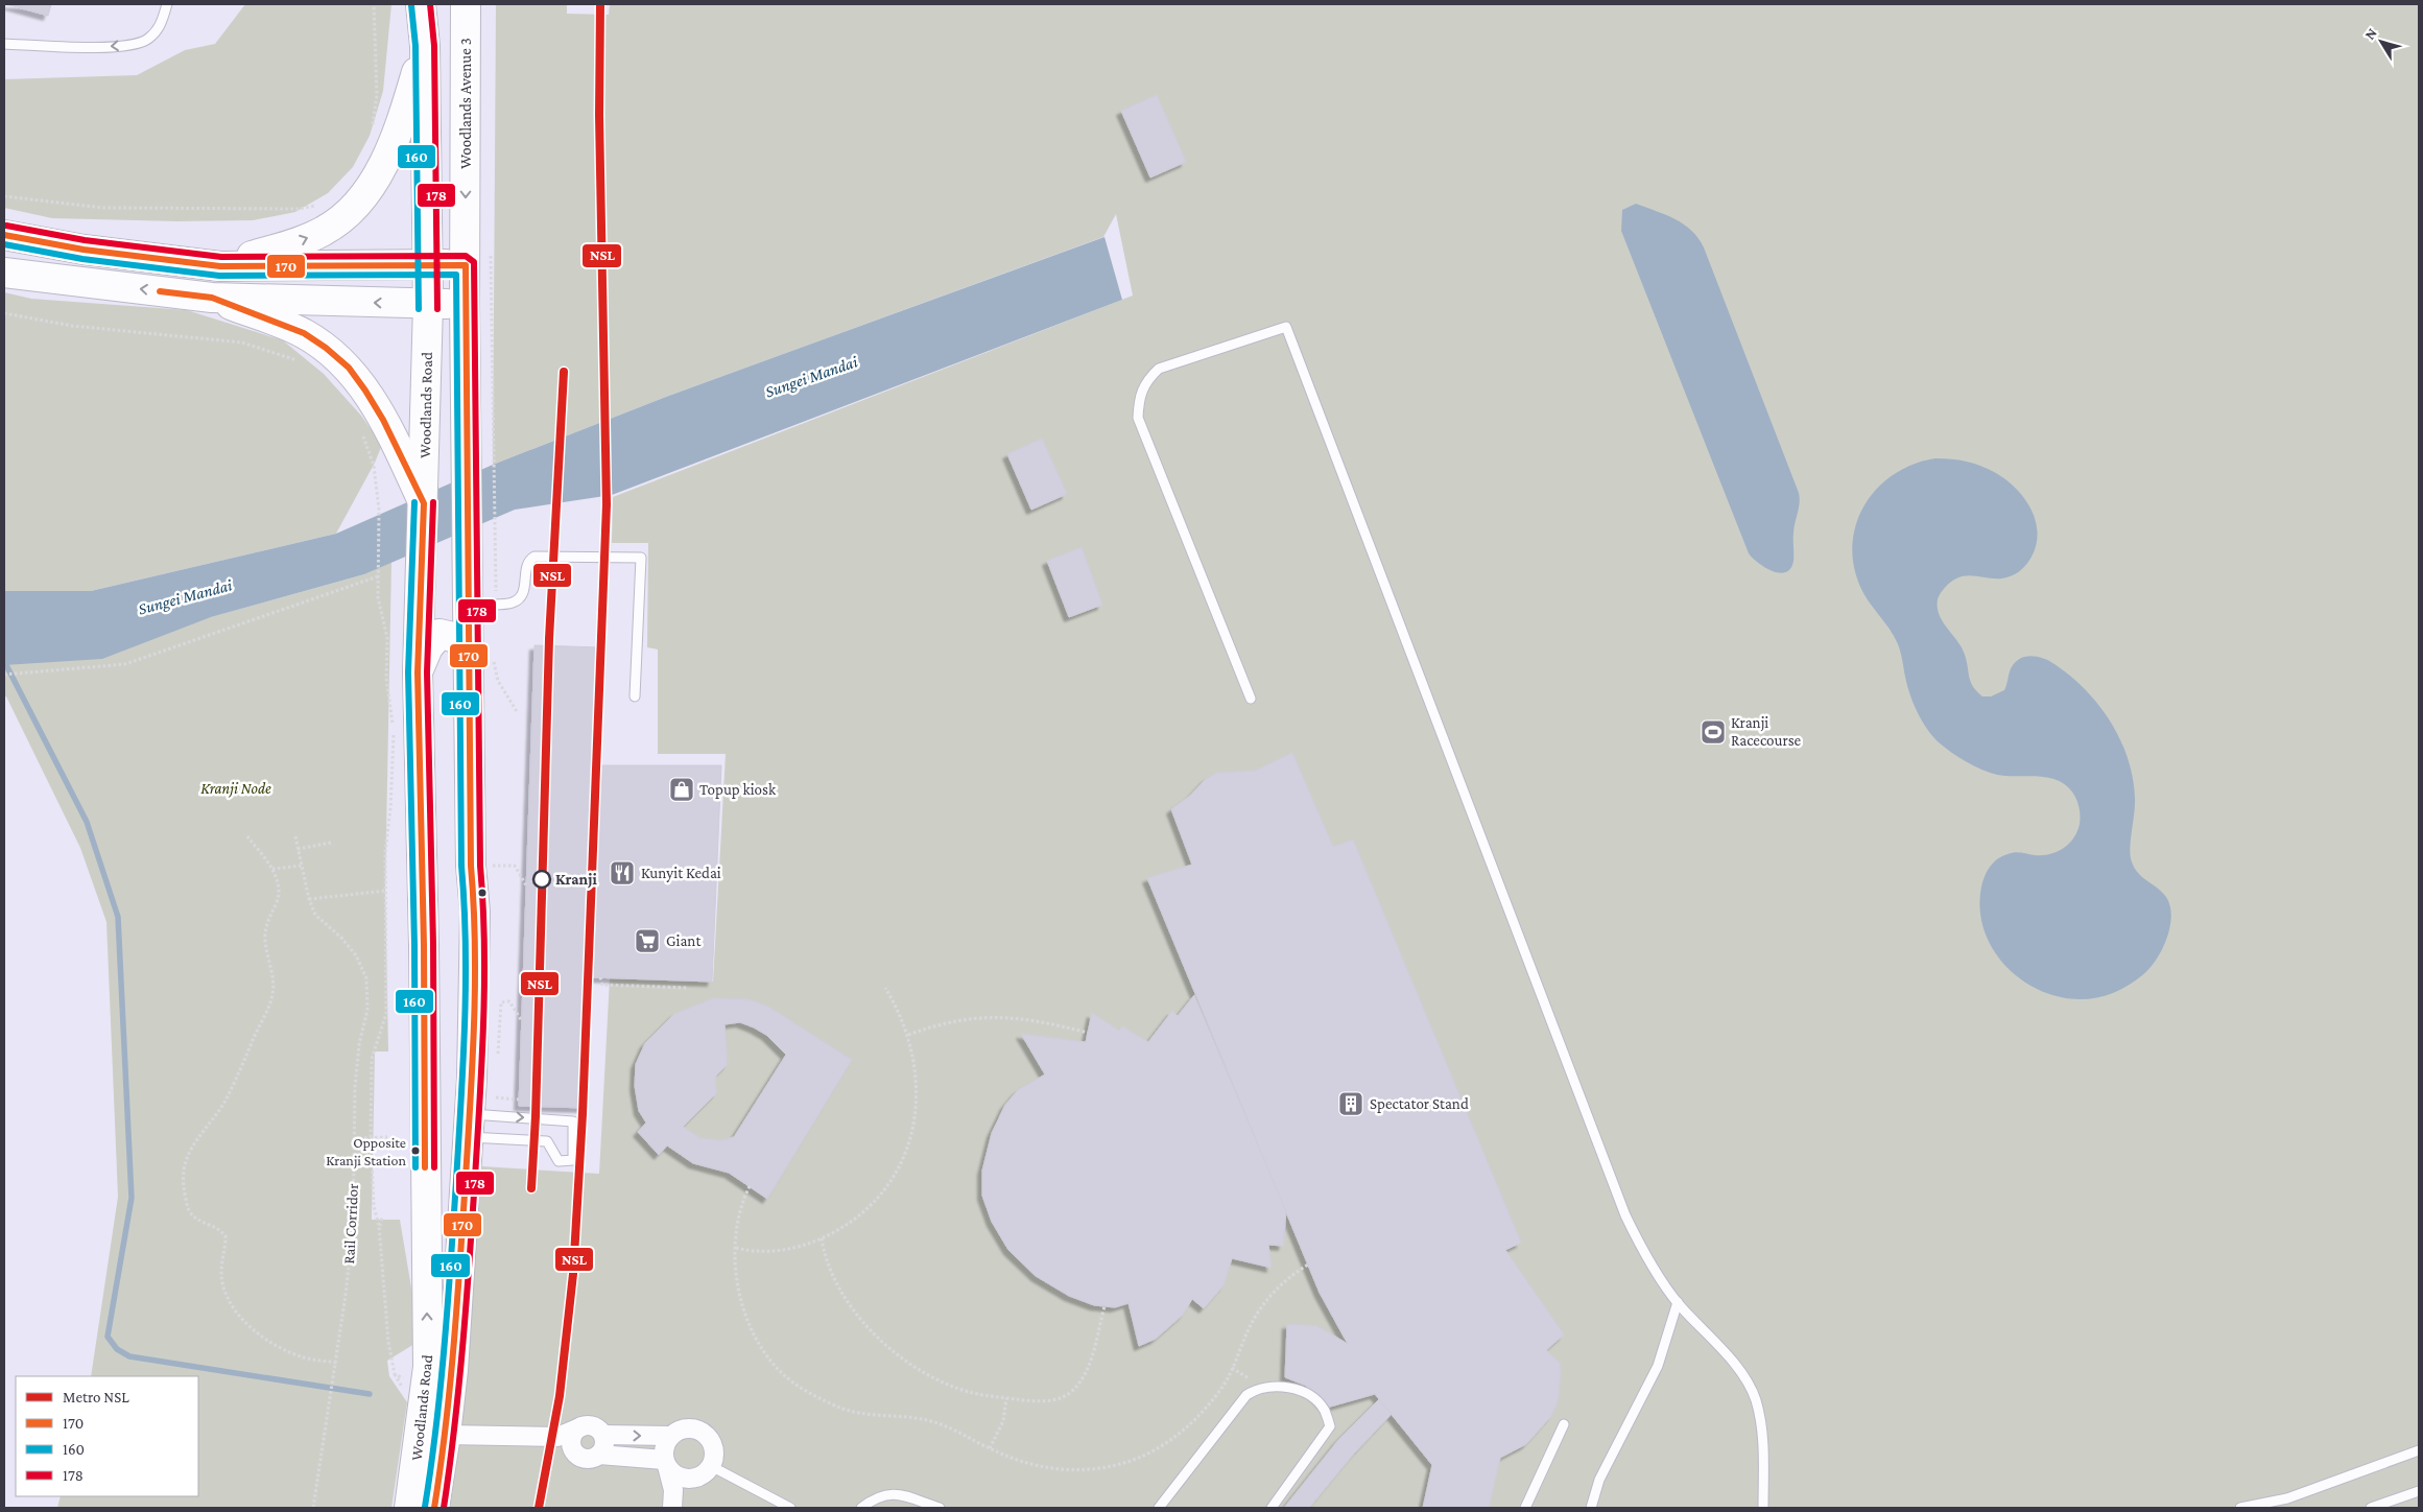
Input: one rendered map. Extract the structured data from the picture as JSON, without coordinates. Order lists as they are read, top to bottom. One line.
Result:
{"streets":{"main road":["Woodlands Avenue 3","Woodlands Road"],"path":["Rail Corridor"]},"crossings":[["Woodlands Avenue 3","Woodlands Road"]],"water":["Sungei Mandai"],"parks":["Kranji Node"],"places":{"sports":["Kranji Racecourse"],"shop":["Topup kiosk"],"restaurant":["Kunyit Kedai"],"other":["Kranji","Opposite Kranji Station"],"supermarket":["Giant"],"building":["Spectator Stand"]},"lines":["metro line NSL","transit line 178","transit line 160","transit line 170"],"legend":["Metro NSL","170","160","178"],"north":"top left"}
